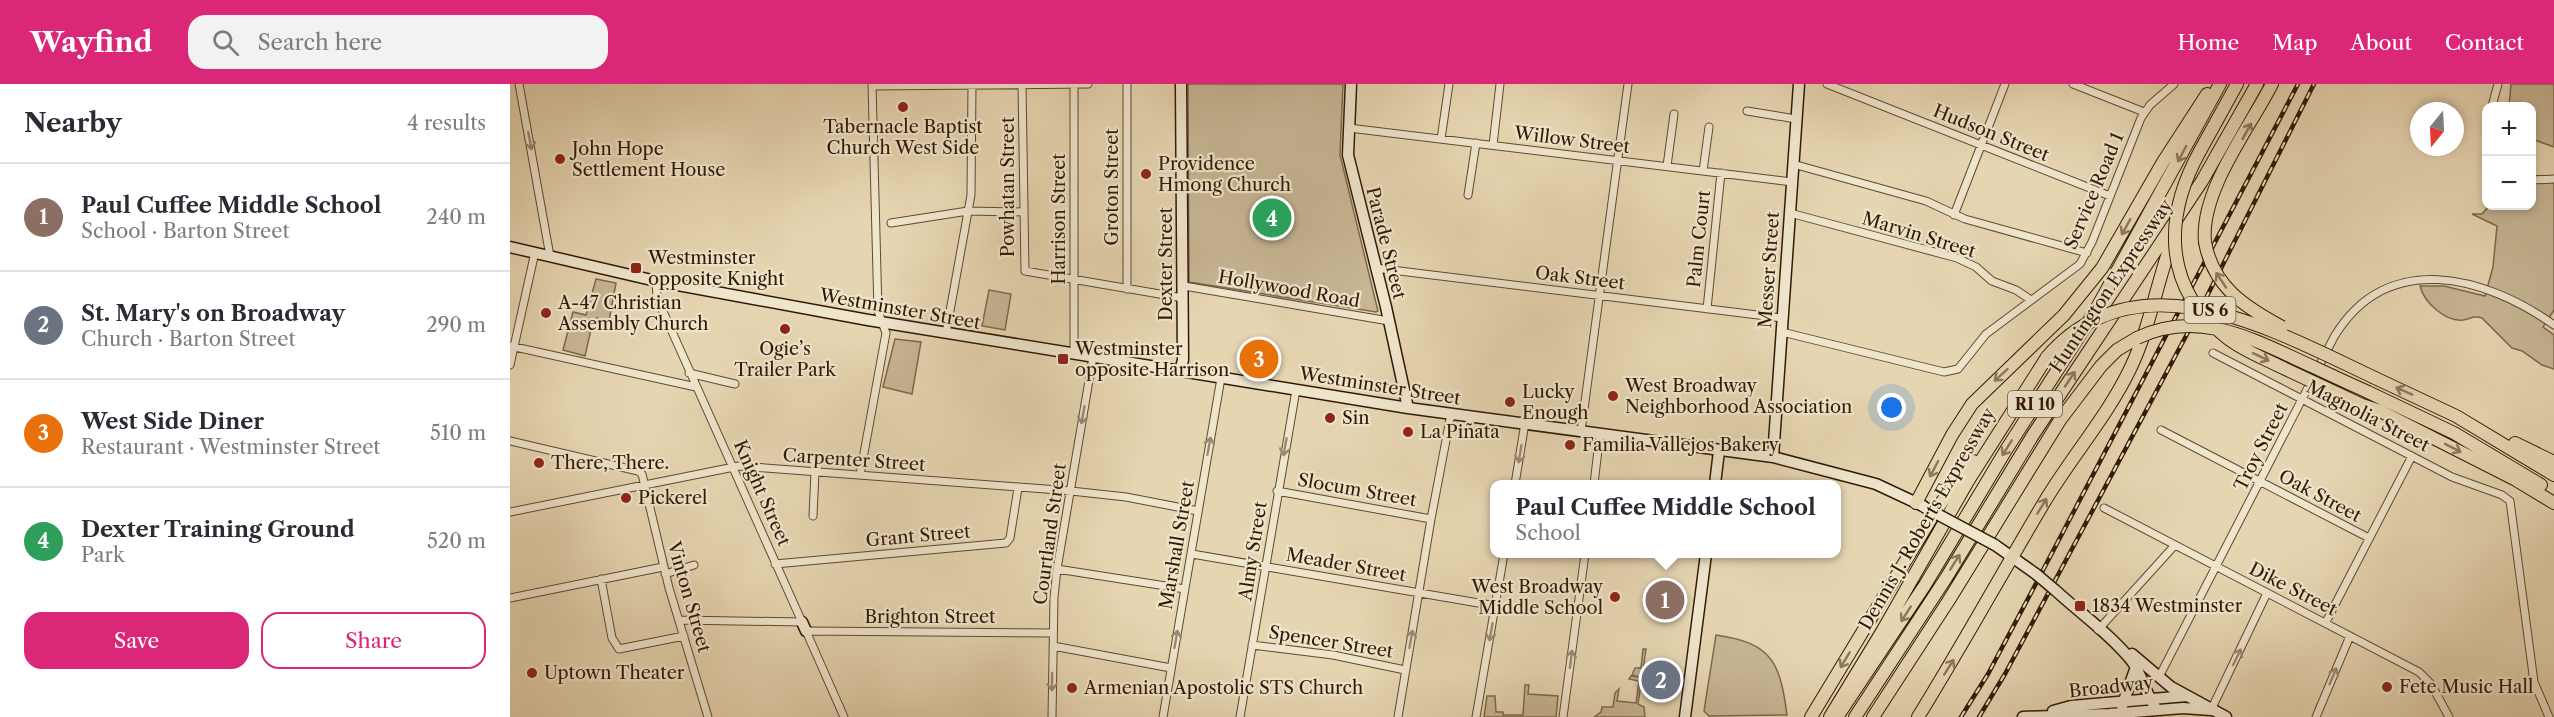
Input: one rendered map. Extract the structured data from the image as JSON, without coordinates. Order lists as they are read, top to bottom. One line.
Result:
{"streets":{"highway":["Huntington Expressway","US 6","RI 10","Dennis J. Roberts Expressway"],"main road":["Parade Street","Dexter Street","Messer Street","Westminster Street","Broadway"],"street":["Hudson Street","Willow Street","Powhatan Street","Groton Street","Service Road 1","Harrison Street","Marvin Street","Palm Court","Oak Street","Hollywood Road","Magnolia Street","Troy Street","Carpenter Street","Slocum Street","Knight Street","Courtland Street","Grant Street","Marshall Street","Almy Street","Meader Street","Dike Street","Vinton Street","Brighton Street","Spencer Street"]},"crossings":[["Hudson Street","Service Road 1"],["Willow Street","Palm Court"],["Willow Street","Parade Street"],["Willow Street","Messer Street"],["Powhatan Street","Groton Street"],["Powhatan Street","Harrison Street"],["Powhatan Street","Dexter Street"],["Service Road 1","Marvin Street"],["Service Road 1","Messer Street"],["Harrison Street","Westminster Street"],["Marvin Street","Messer Street"],["Palm Court","Oak Street"],["Parade Street","Oak Street"],["Parade Street","Hollywood Road"],["Parade Street","Westminster Street"],["Dexter Street","Hollywood Road"],["Dexter Street","Westminster Street"],["Messer Street","Oak Street"],["Messer Street","Westminster Street"],["Oak Street","Troy Street"],["Westminster Street","Troy Street"],["Westminster Street","Knight Street"],["Westminster Street","Courtland Street"],["Westminster Street","Marshall Street"],["Westminster Street","Almy Street"],["Westminster Street","Broadway"],["Magnolia Street","Troy Street"],["Troy Street","Dike Street"],["Carpenter Street","Knight Street"],["Carpenter Street","Courtland Street"],["Carpenter Street","Grant Street"],["Carpenter Street","Marshall Street"],["Carpenter Street","Vinton Street"],["Slocum Street","Almy Street"],["Knight Street","Grant Street"],["Knight Street","Brighton Street"],["Courtland Street","Brighton Street"],["Marshall Street","Meader Street"],["Almy Street","Meader Street"],["Almy Street","Spencer Street"],["Vinton Street","Brighton Street"]],"one_way":["Courtland Street","Marshall Street"],"places":{"other":["Tabernacle Baptist Church West Side","John Hope Settlement House","Providence Hmong Church","A-47 Christian Assembly Church","Ogie’s Trailer Park","West Broadway Neighborhood Association","Lucky Enough","Sin","La Piñata","Familia Vallejos Bakery","There, There.","Pickerel","West Broadway Middle School","Uptown Theater","Fete Music Hall","Armenian Apostolic STS Church"],"transit":["Westminster opposite Knight","Westminster opposite Harrison","1834 Westminster"]},"north":"bottom","page":{"header":"Wayfind","search":"Search here","nav":["Home","Map","About","Contact"],"heading":["Nearby","4 results"],"map_buttons":["+","−"],"list":[{"mark":"1","name":"Paul Cuffee Middle School","note":"School · Barton Street","value":"240 m"},{"mark":"2","name":"St. Mary's on Broadway","note":"Church · Barton Street","value":"290 m"},{"mark":"3","name":"West Side Diner","note":"Restaurant · Westminster Street","value":"510 m"},{"mark":"4","name":"Dexter Training Ground","note":"Park","value":"520 m"}],"pins":["4","3","1","2"],"popup":["Paul Cuffee Middle School","School"],"buttons":["Save","Share"]}}
